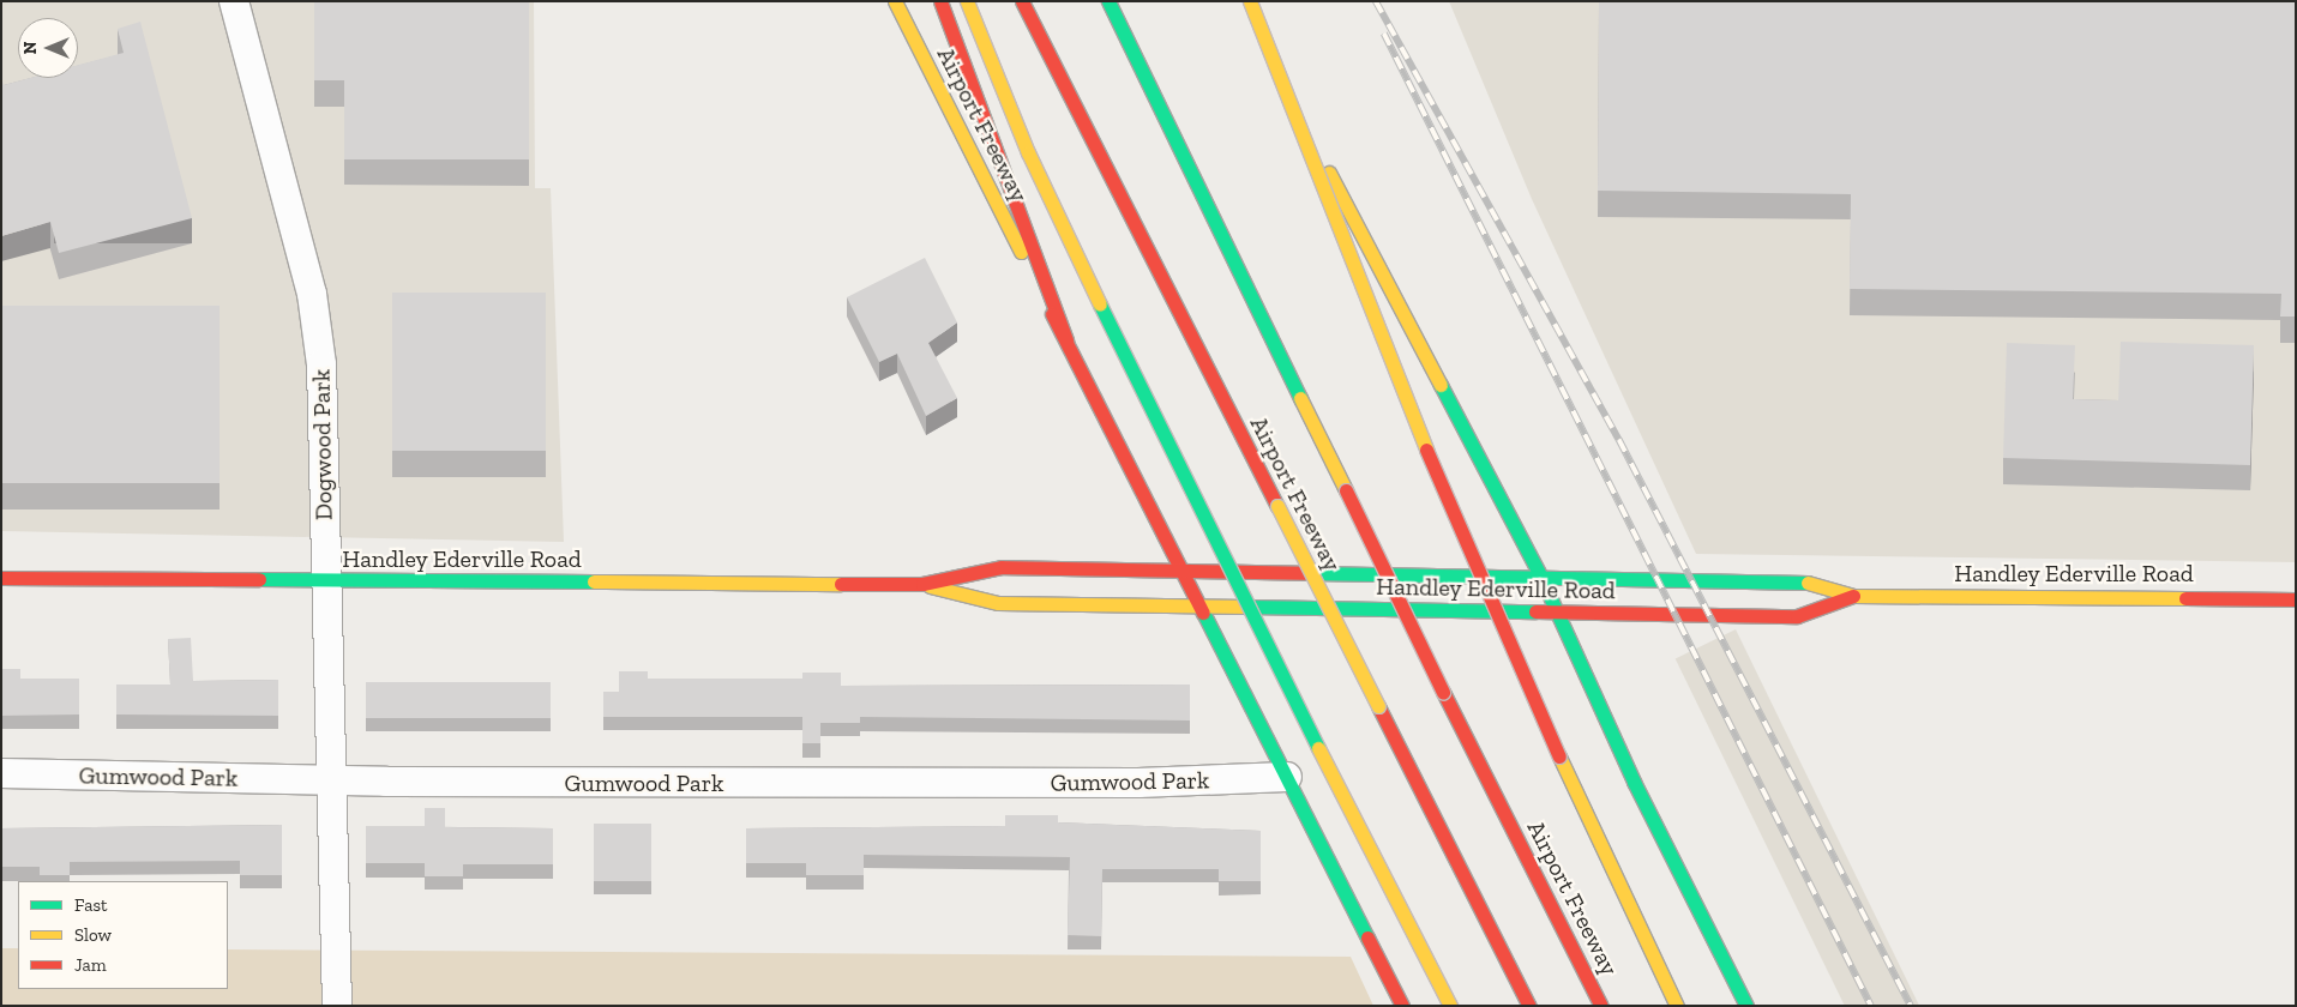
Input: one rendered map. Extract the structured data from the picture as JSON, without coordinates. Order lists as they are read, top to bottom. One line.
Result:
{"streets":{"main road":["Airport Freeway","Handley Ederville Road"],"street":["Dogwood Park","Gumwood Park"]},"crossings":[["Airport Freeway","Handley Ederville Road"],["Airport Freeway","Gumwood Park"],["Dogwood Park","Handley Ederville Road"],["Dogwood Park","Gumwood Park"]],"legend":["Fast","Slow","Jam"],"north":"left"}
